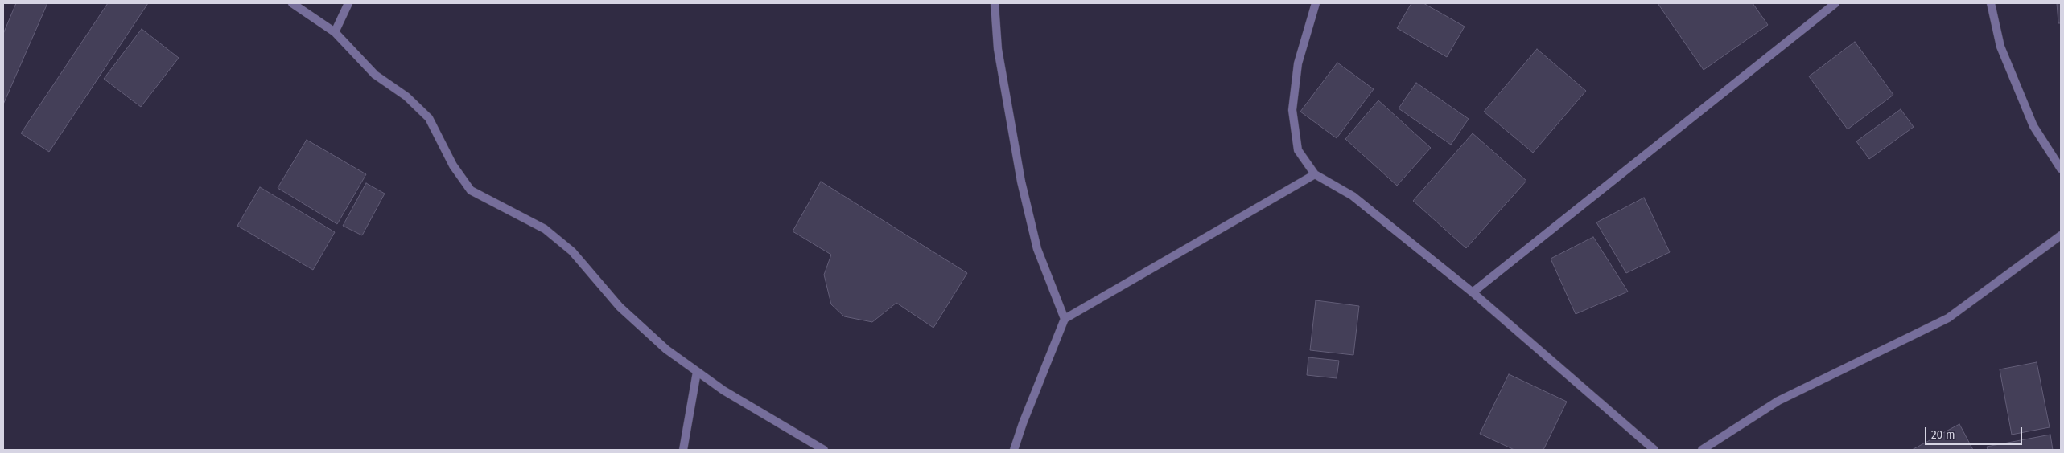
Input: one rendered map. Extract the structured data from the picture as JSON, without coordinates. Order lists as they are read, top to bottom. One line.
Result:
{"scale_bar":"20 m"}
